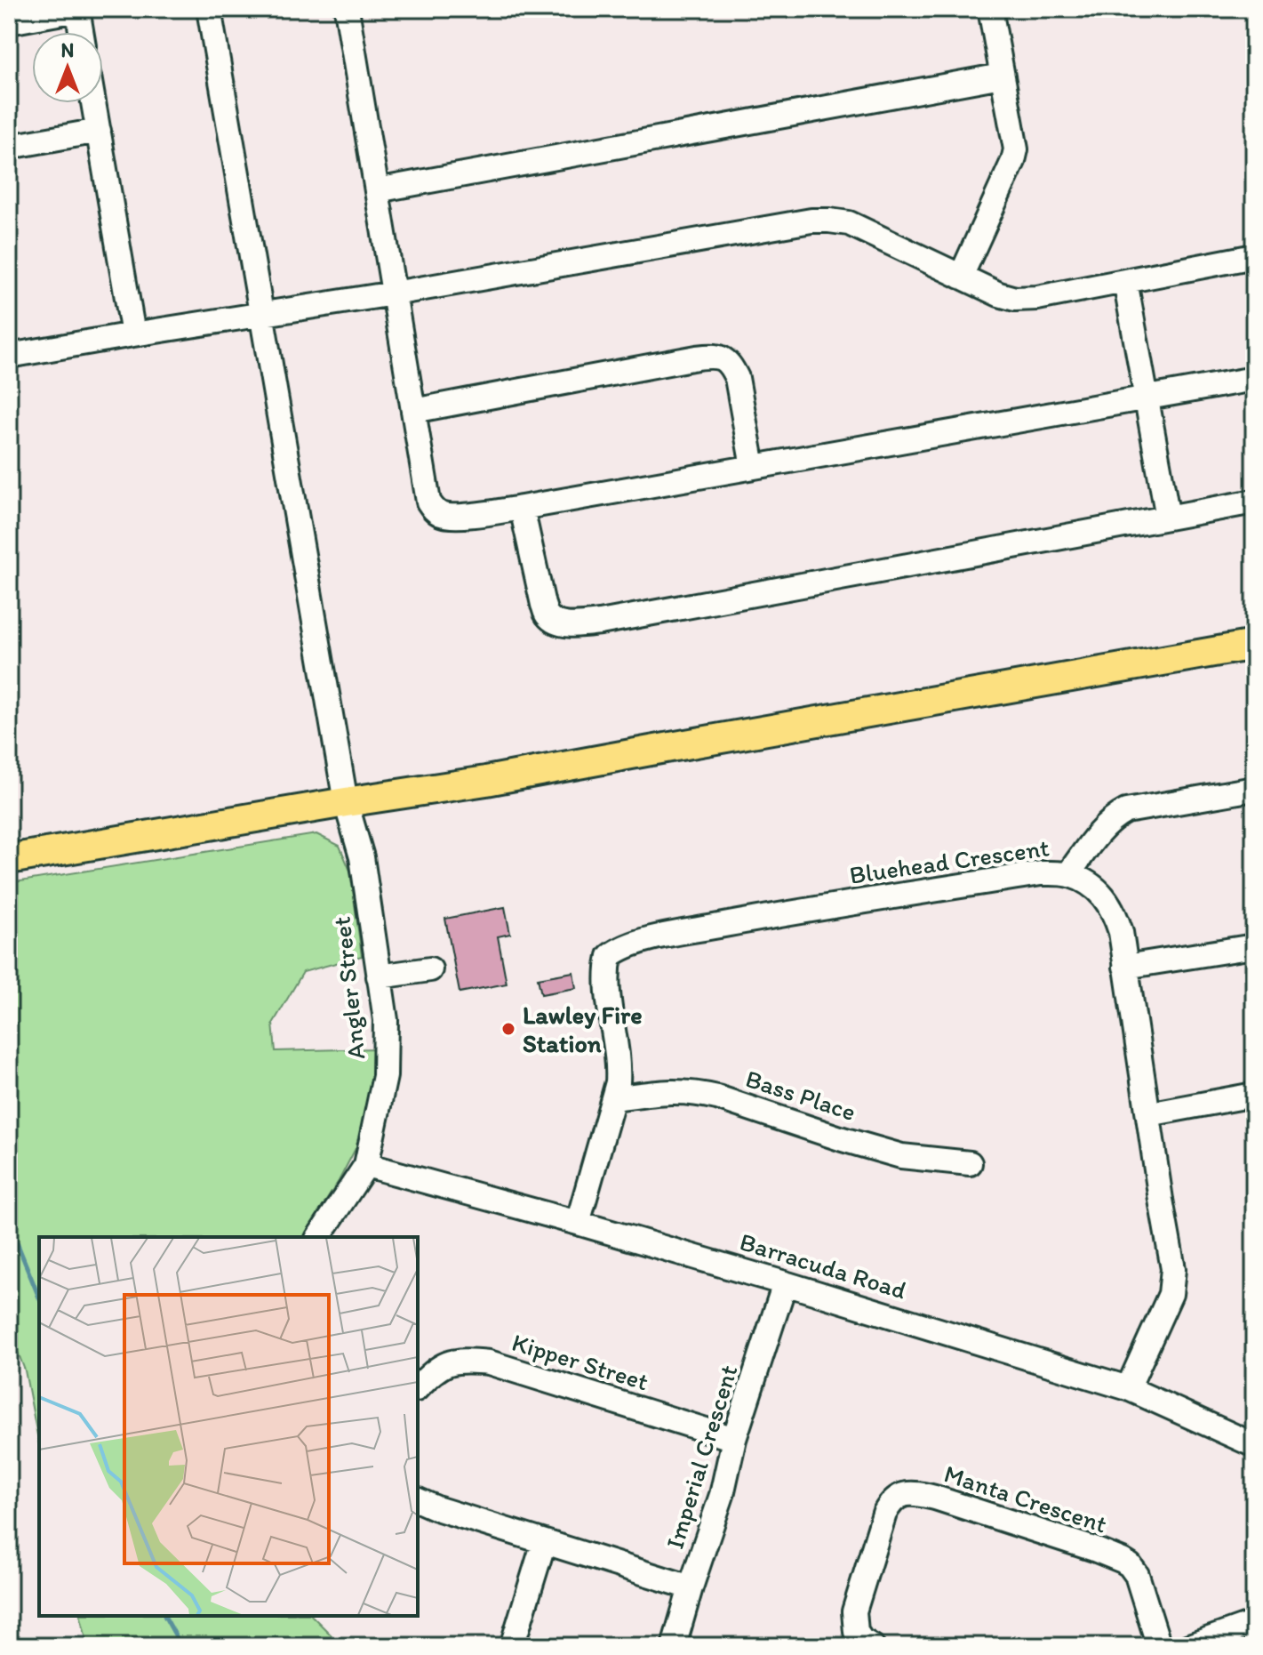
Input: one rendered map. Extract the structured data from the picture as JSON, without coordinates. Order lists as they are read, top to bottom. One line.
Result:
{"streets":{"street":["Bluehead Crescent","Angler Street","Bass Place","Barracuda Road","Kipper Street","Imperial Crescent","Manta Crescent"]},"crossings":[["Bluehead Crescent","Bass Place"],["Bluehead Crescent","Barracuda Road"],["Angler Street","Barracuda Road"],["Barracuda Road","Imperial Crescent"],["Kipper Street","Imperial Crescent"]],"places":["Lawley Fire Station"],"north":"top"}
